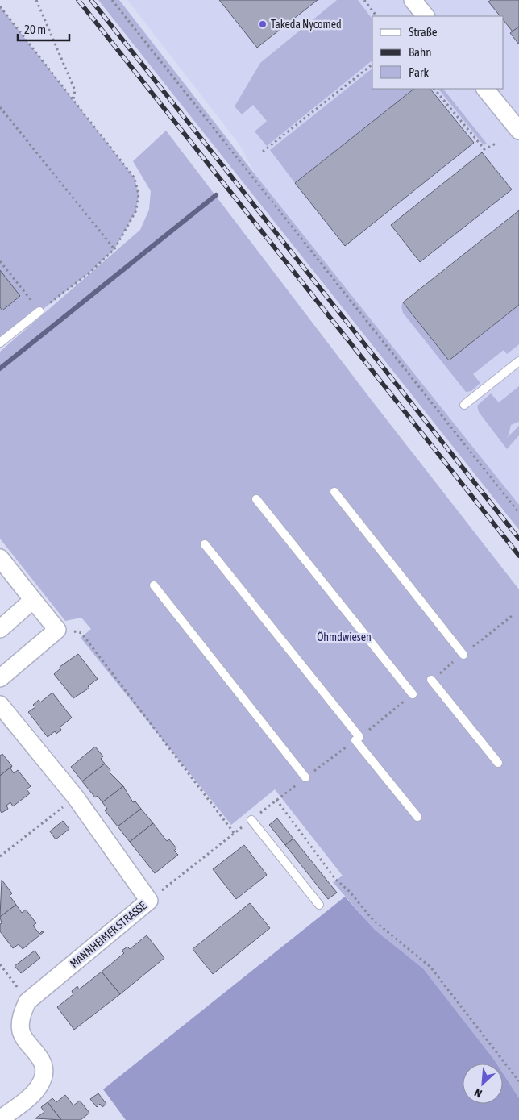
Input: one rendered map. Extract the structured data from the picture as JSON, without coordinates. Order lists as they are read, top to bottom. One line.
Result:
{"streets":{"street":["MANNHEIMER STRASSE"]},"parks":["Öhmdwiesen"],"places":["Takeda Nycomed"],"legend":["Straße","Bahn","Park"],"scale_bar":"20 m","north":"bottom left"}
